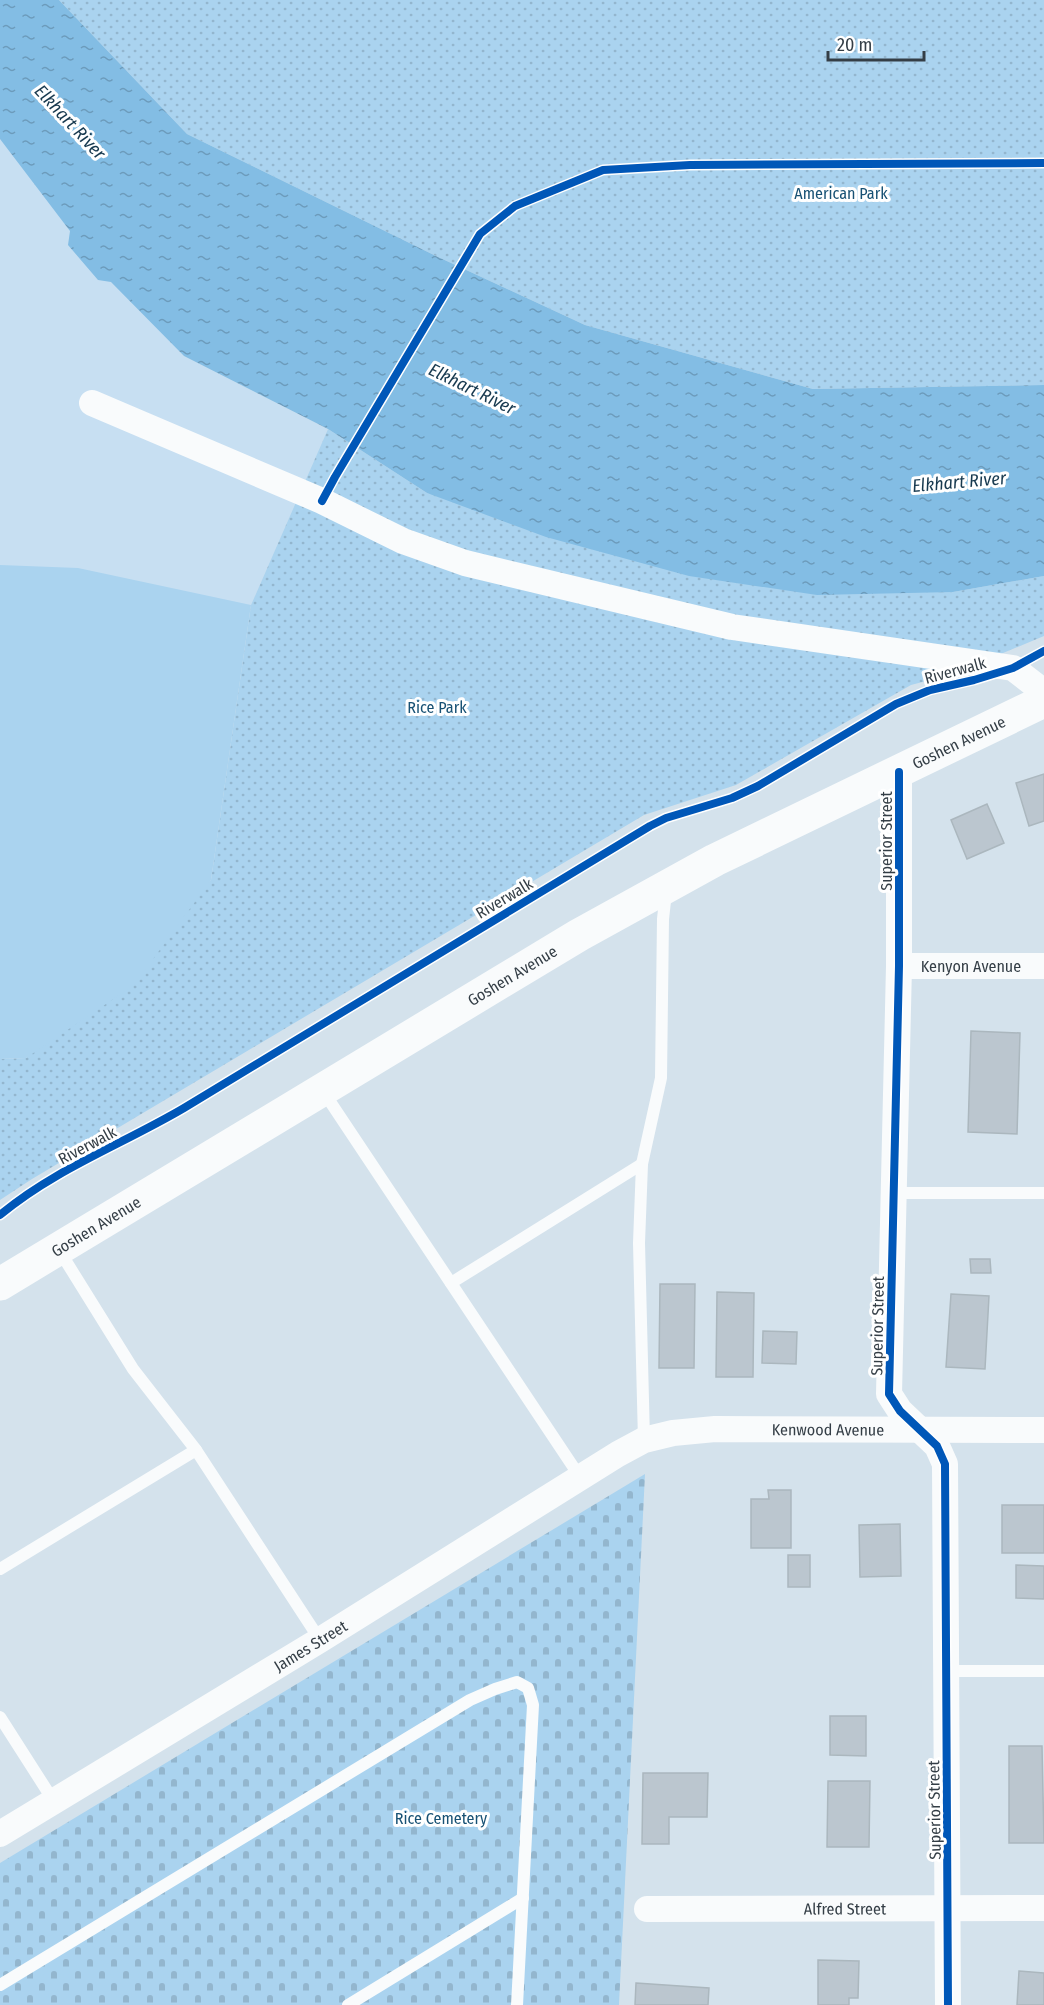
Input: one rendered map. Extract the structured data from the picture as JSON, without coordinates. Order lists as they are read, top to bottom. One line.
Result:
{"streets":{"main road":["Goshen Avenue"],"street":["Superior Street","Kenyon Avenue","Kenwood Avenue","James Street","Alfred Street"],"cycle path":["Riverwalk"]},"crossings":[["Goshen Avenue","Superior Street"],["Superior Street","Kenyon Avenue"],["Superior Street","Kenwood Avenue"],["Superior Street","Alfred Street"],["Kenwood Avenue","James Street"]],"water":["Elkhart River"],"parks":["American Park","Rice Park","Rice Cemetery"],"scale_bar":"20 m"}
